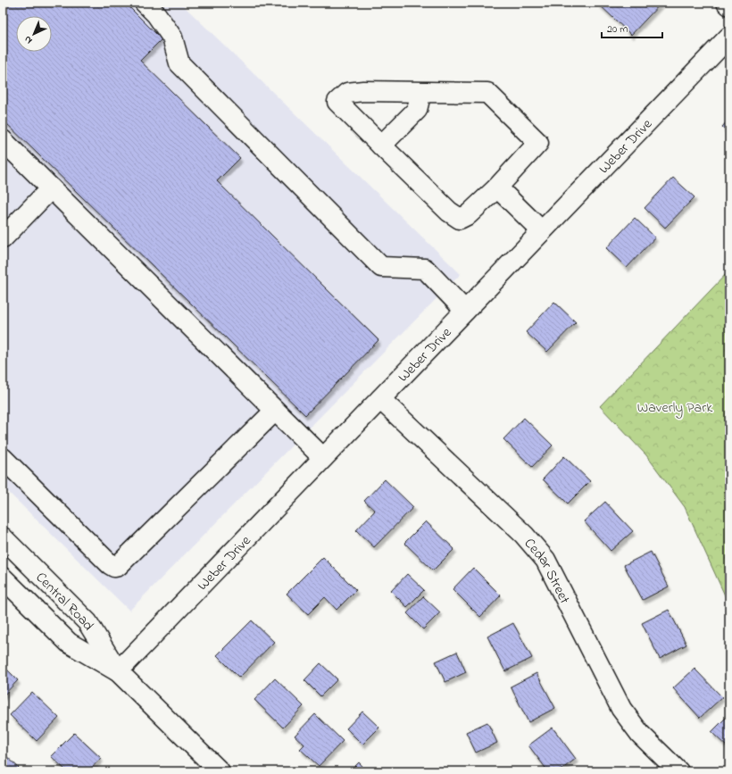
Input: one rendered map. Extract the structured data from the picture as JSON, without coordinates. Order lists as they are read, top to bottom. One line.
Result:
{"streets":{"street":["Weber Drive","Cedar Street","Central Road"]},"crossings":[["Weber Drive","Cedar Street"],["Weber Drive","Central Road"]],"parks":["Waverly Park"],"scale_bar":"20 m","north":"bottom left"}
